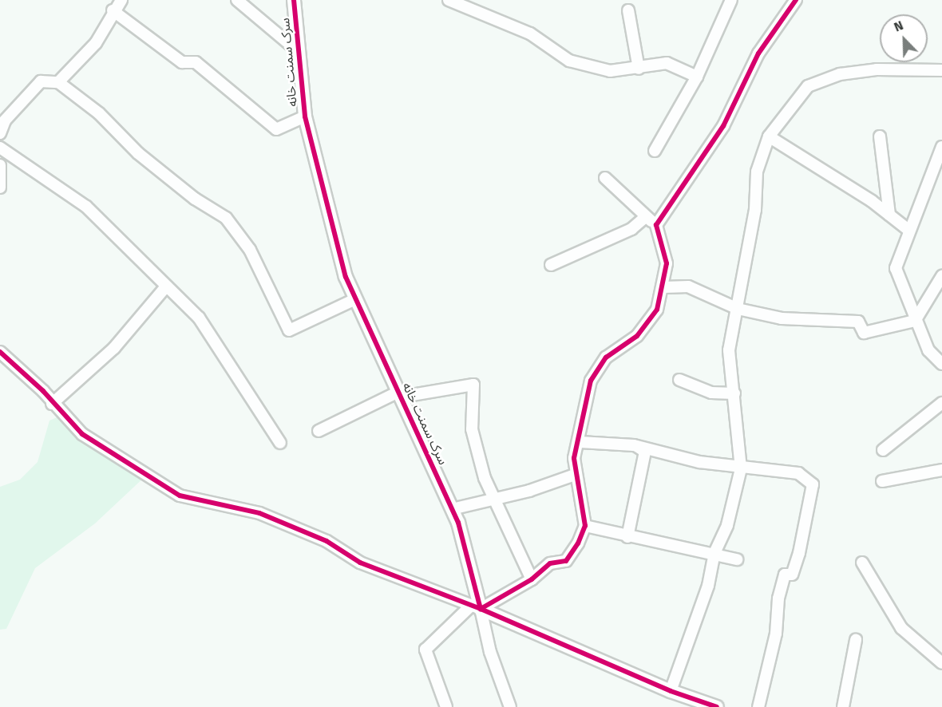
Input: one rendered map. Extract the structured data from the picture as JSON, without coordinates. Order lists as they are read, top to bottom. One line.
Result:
{"streets":{"street":["سرک سمنت خانه"]},"north":"top left"}
